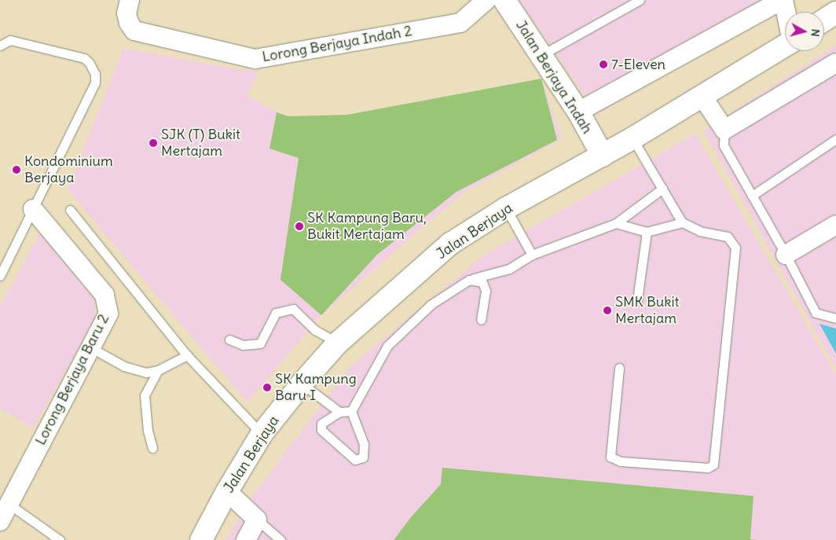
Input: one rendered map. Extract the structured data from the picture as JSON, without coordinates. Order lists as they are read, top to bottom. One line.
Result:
{"streets":{"main road":["Jalan Berjaya Indah","Jalan Berjaya"],"street":["Lorong Berjaya Indah 2","Lorong Berjaya Baru 2"]},"crossings":[["Jalan Berjaya Indah","Jalan Berjaya"]],"places":["7-Eleven","SJK (T) Bukit Mertajam","Kondominium Berjaya","SK Kampung Baru, Bukit Mertajam","SMK Bukit Mertajam","SK Kampung Baru I"],"north":"right"}
